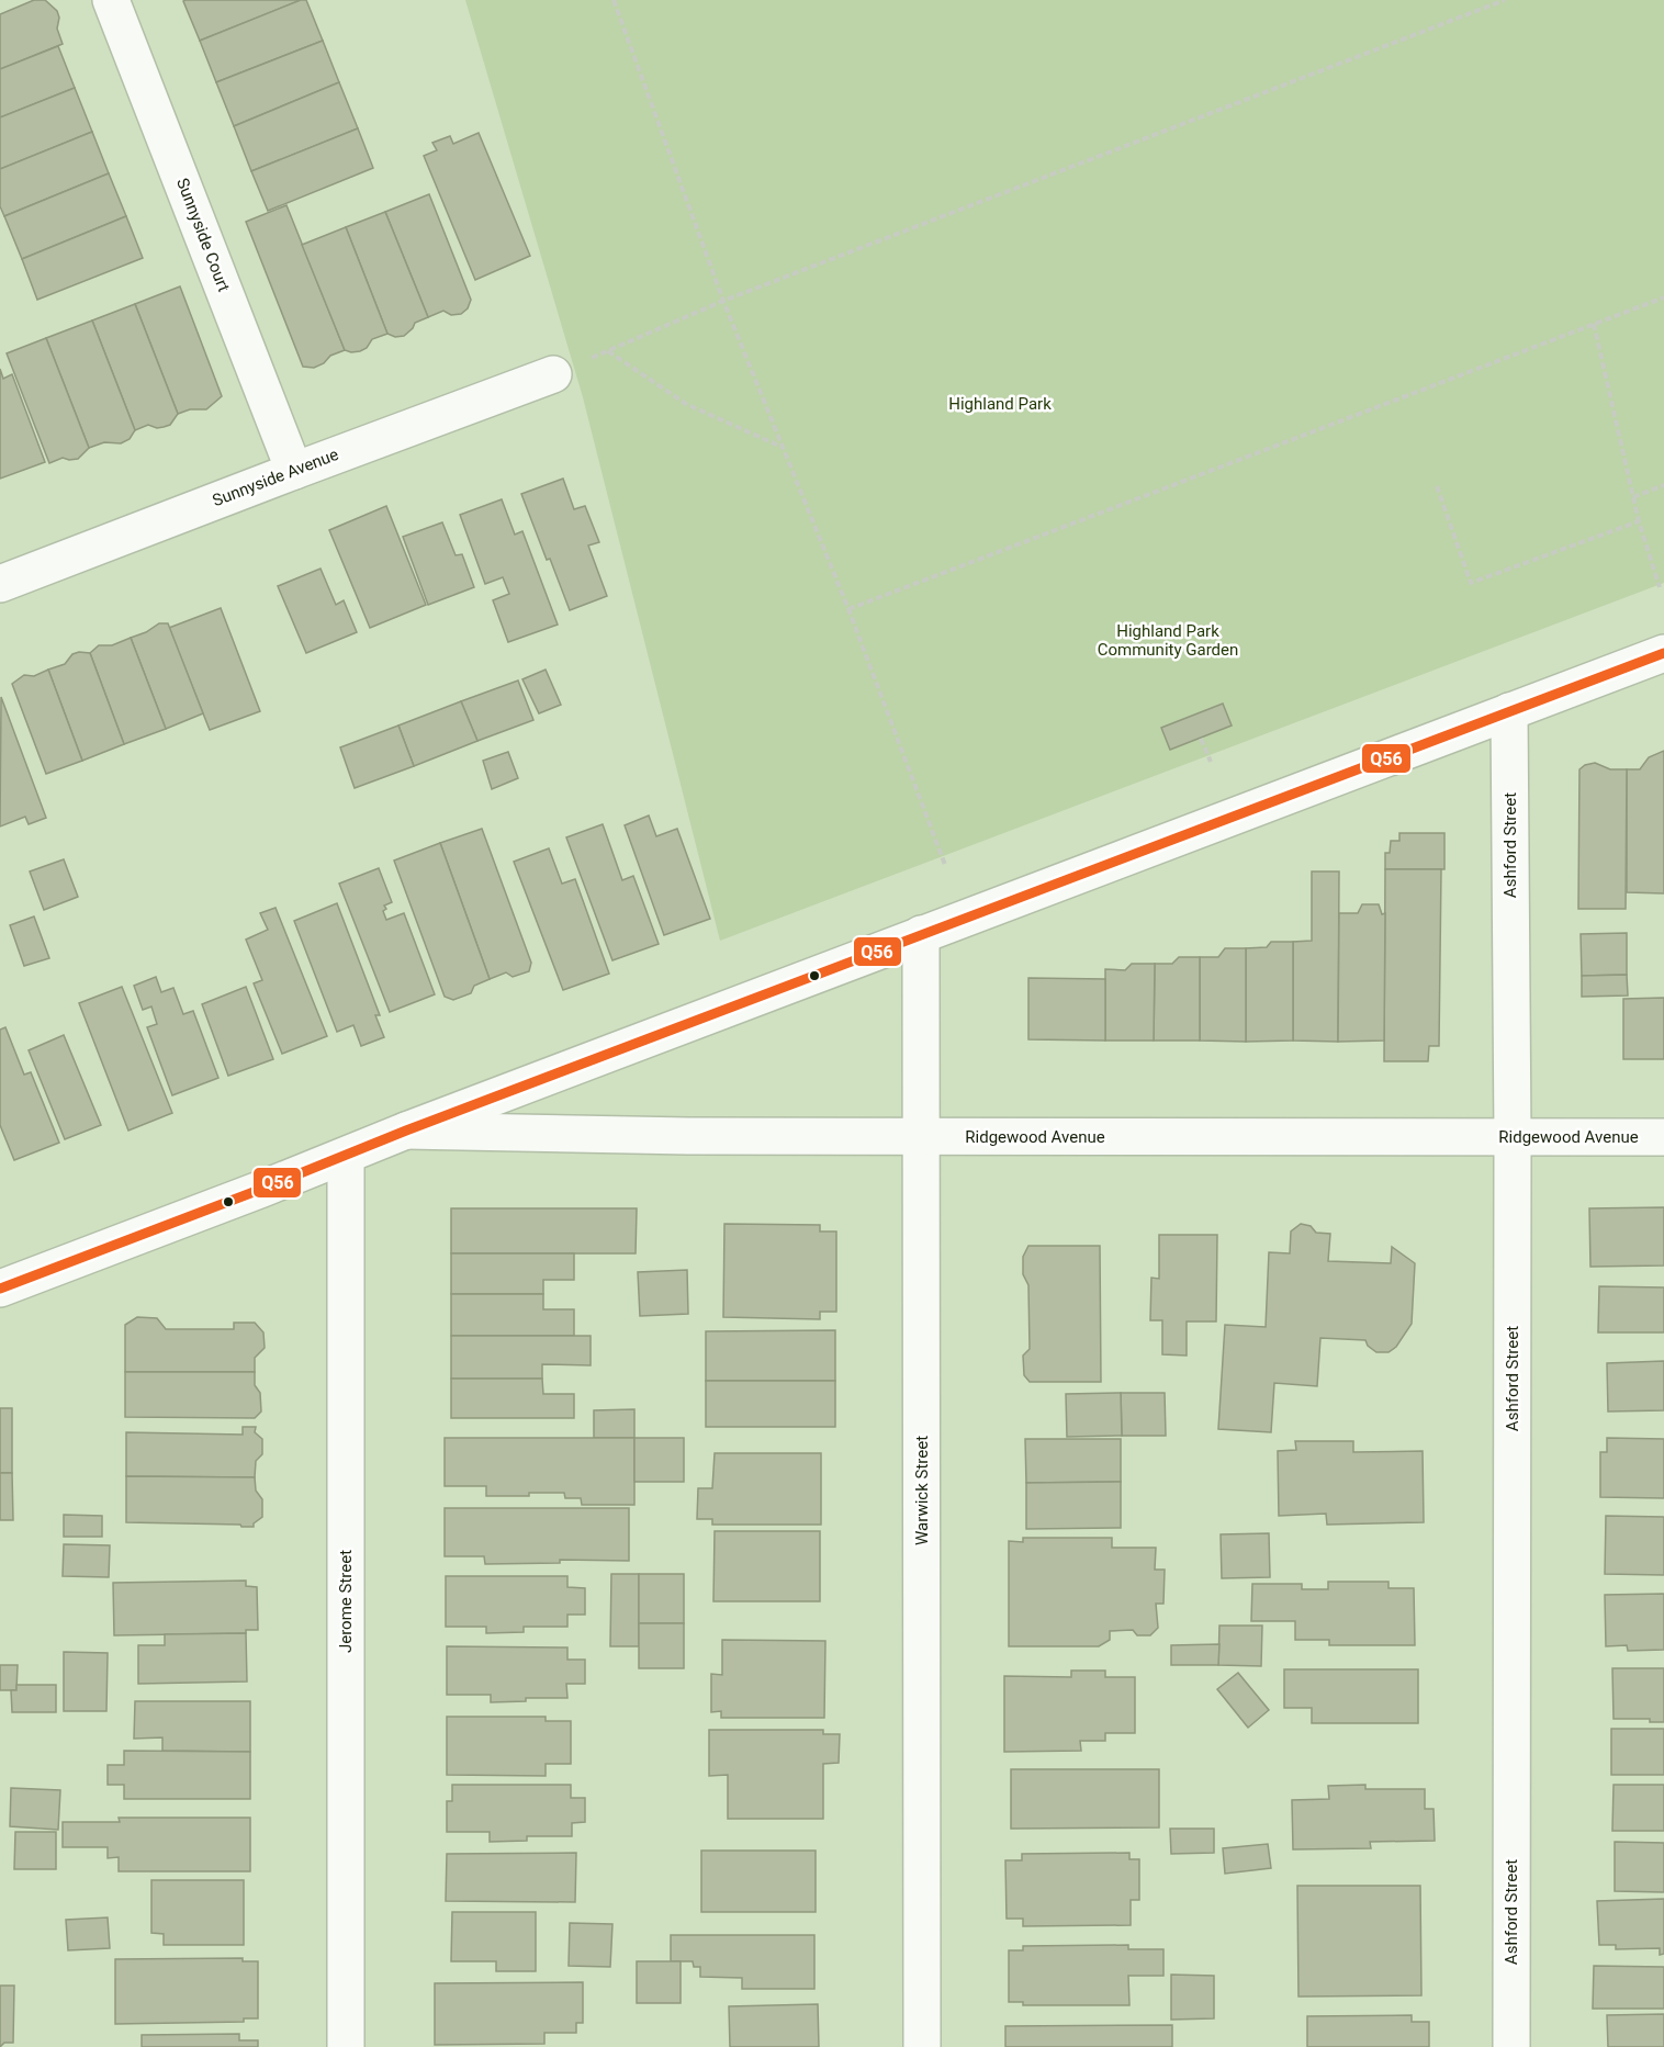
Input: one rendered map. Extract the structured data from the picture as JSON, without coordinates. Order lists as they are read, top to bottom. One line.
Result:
{"streets":{"street":["Sunnyside Court","Sunnyside Avenue","Ashford Street","Ridgewood Avenue","Warwick Street","Jerome Street"]},"crossings":[["Sunnyside Court","Sunnyside Avenue"],["Ashford Street","Ridgewood Avenue"],["Ridgewood Avenue","Warwick Street"]],"parks":["Highland Park","Highland Park Community Garden"],"lines":["transit line Q56"]}
